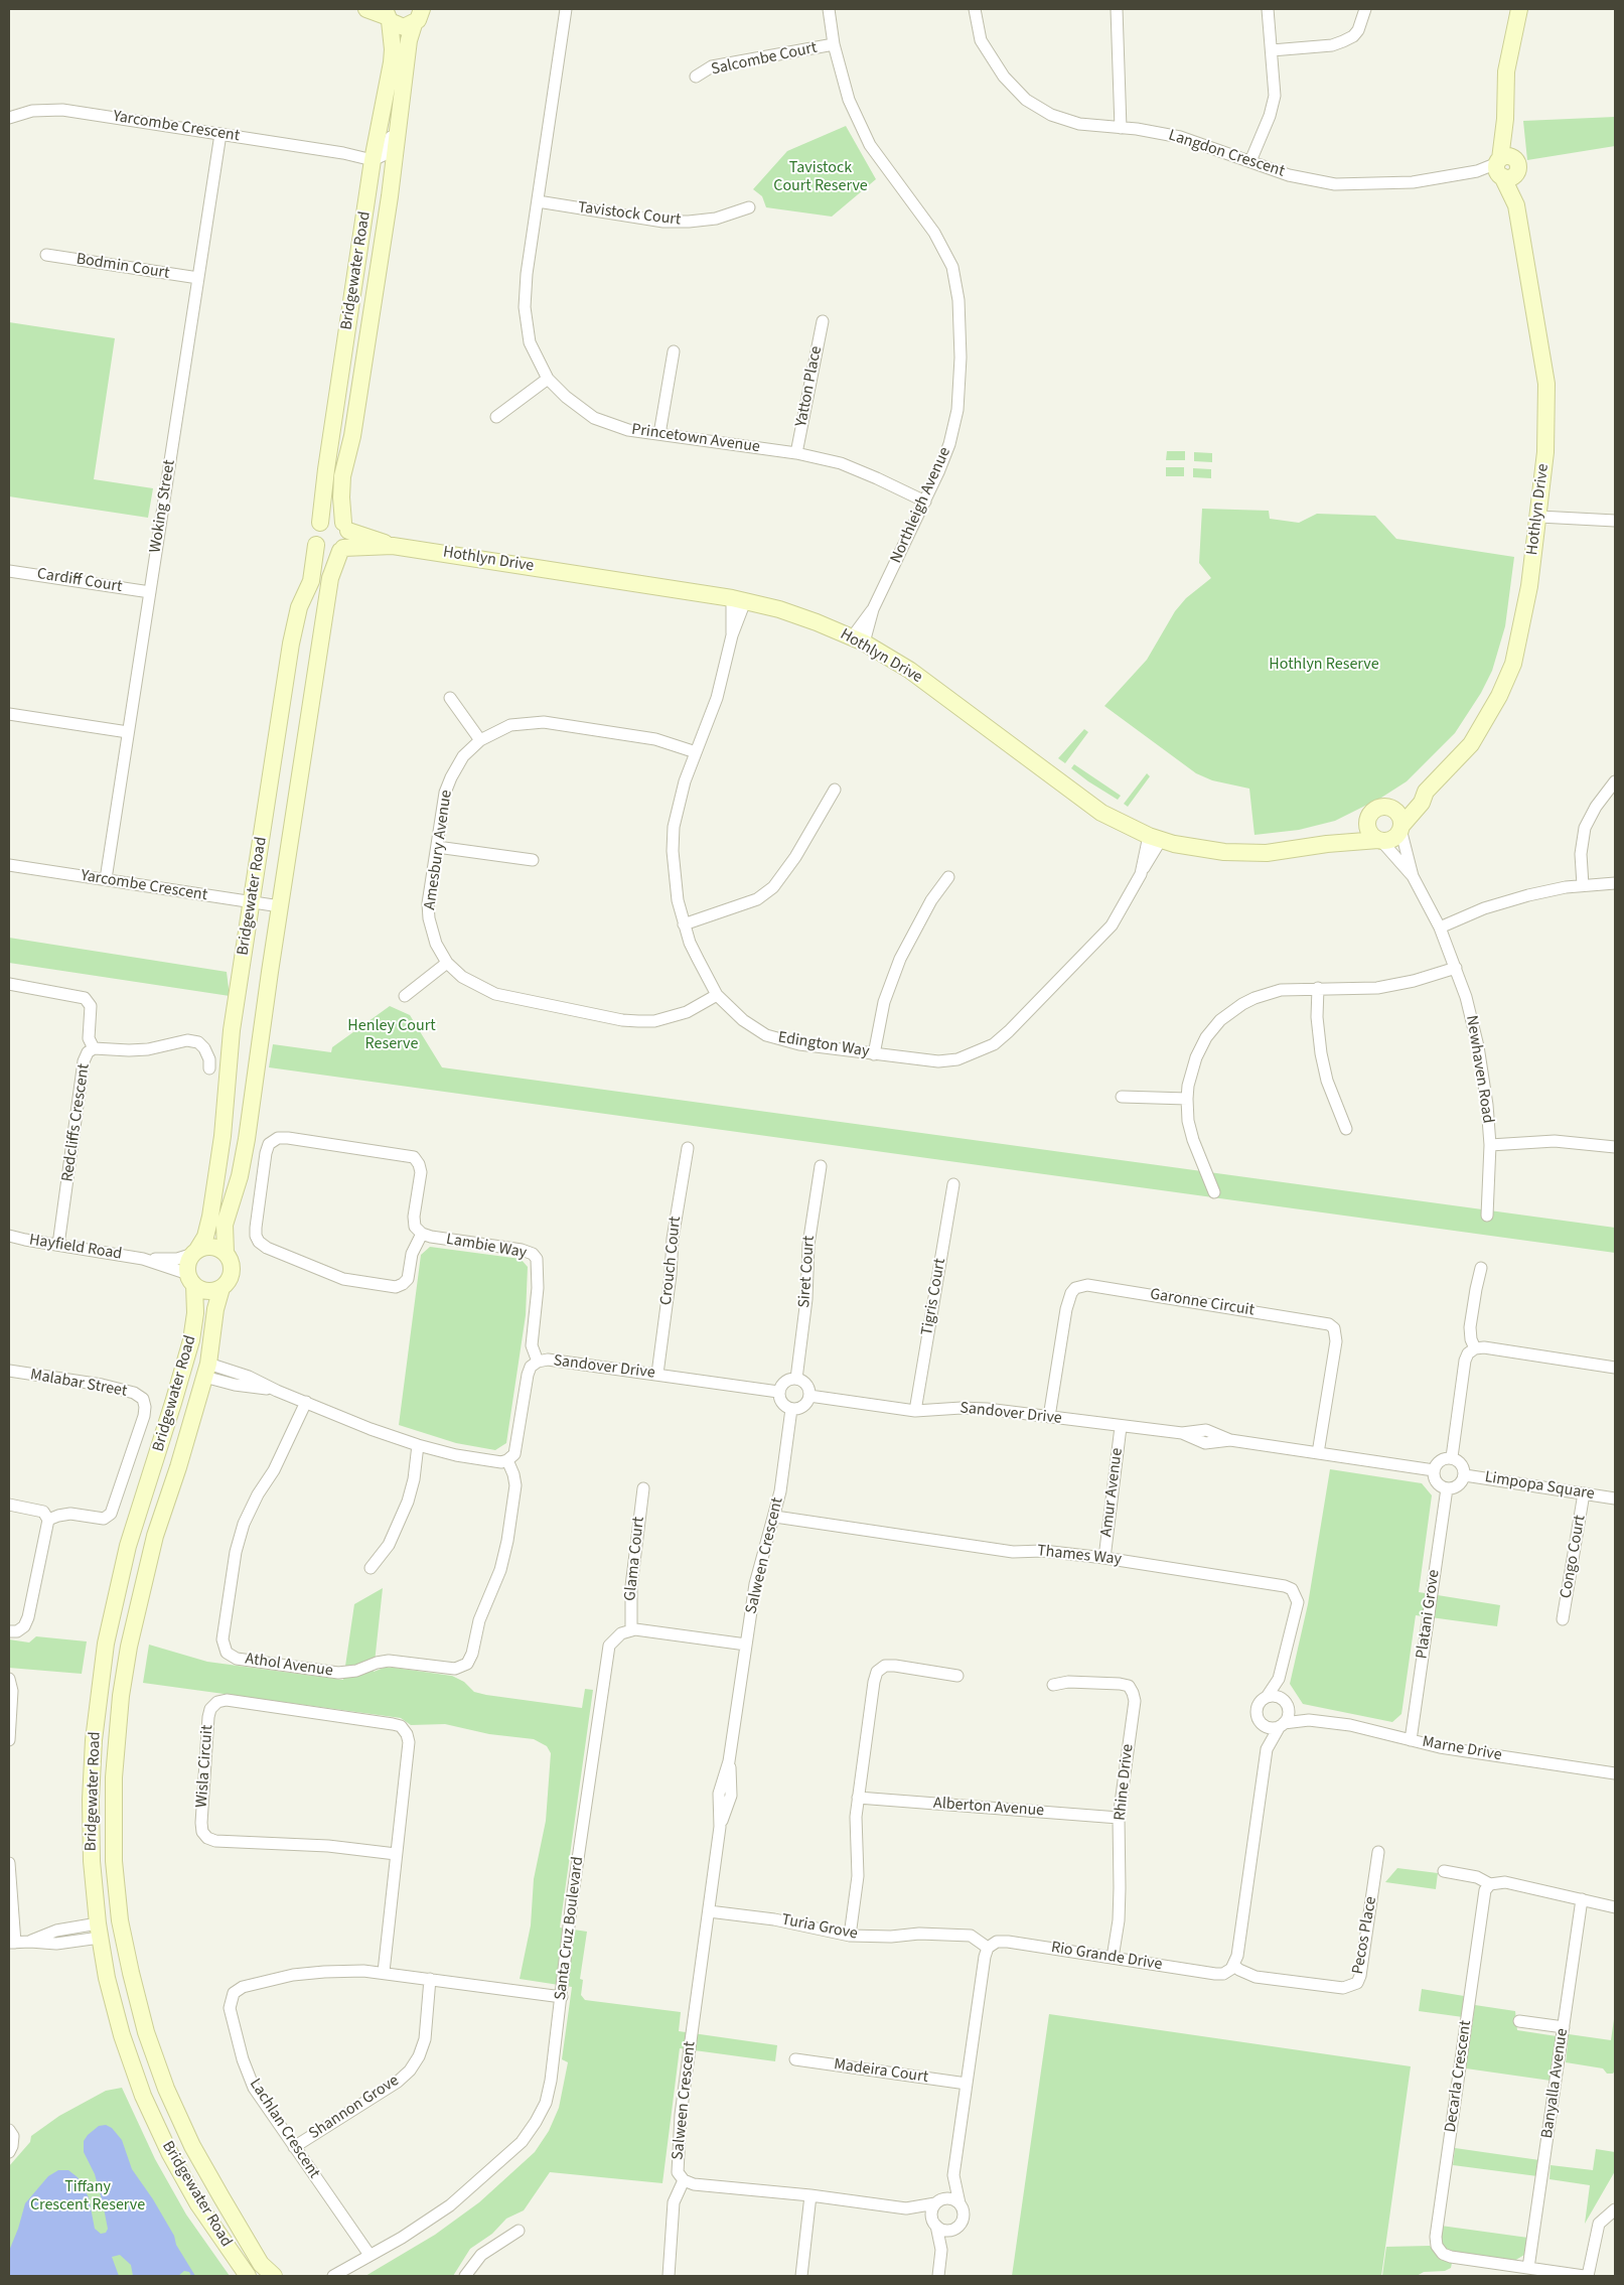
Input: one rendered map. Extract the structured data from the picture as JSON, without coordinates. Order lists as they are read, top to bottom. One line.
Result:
{"streets":{"street":["Salcombe Court","Yarcombe Crescent","Langdon Crescent","Tavistock Court","Bodmin Court","Bridgewater Road","Yatton Place","Princetown Avenue","Northleigh Avenue","Woking Street","Hothlyn Drive","Cardiff Court","Amesbury Avenue","Edington Way","Newhaven Road","Redcliffs Crescent","Lambie Way","Hayfield Road","Crouch Court","Siret Court","Tigris Court","Garonne Circuit","Sandover Drive","Malabar Street","Limpopa Square","Amur Avenue","Salween Crescent","Thames Way","Congo Court","Glama Court","Platani Grove","Athol Avenue","Marne Drive","Wisla Circuit","Rhine Drive","Alberton Avenue","Turia Grove","Santa Cruz Boulevard","Pecos Place","Rio Grande Drive","Madeira Court","Decarla Crescent","Banyalla Avenue","Shannon Grove","Lachlan Crescent"]},"crossings":[["Salcombe Court","Northleigh Avenue"],["Yarcombe Crescent","Bridgewater Road"],["Yarcombe Crescent","Woking Street"],["Langdon Crescent","Hothlyn Drive"],["Tavistock Court","Princetown Avenue"],["Bodmin Court","Woking Street"],["Bridgewater Road","Hothlyn Drive"],["Bridgewater Road","Hayfield Road"],["Yatton Place","Princetown Avenue"],["Princetown Avenue","Northleigh Avenue"],["Northleigh Avenue","Hothlyn Drive"],["Woking Street","Cardiff Court"],["Hothlyn Drive","Edington Way"],["Hothlyn Drive","Newhaven Road"],["Amesbury Avenue","Edington Way"],["Redcliffs Crescent","Hayfield Road"],["Lambie Way","Sandover Drive"],["Crouch Court","Sandover Drive"],["Siret Court","Sandover Drive"],["Siret Court","Salween Crescent"],["Tigris Court","Sandover Drive"],["Garonne Circuit","Sandover Drive"],["Sandover Drive","Limpopa Square"],["Sandover Drive","Amur Avenue"],["Sandover Drive","Salween Crescent"],["Sandover Drive","Platani Grove"],["Sandover Drive","Athol Avenue"],["Limpopa Square","Congo Court"],["Limpopa Square","Platani Grove"],["Amur Avenue","Thames Way"],["Salween Crescent","Thames Way"],["Salween Crescent","Turia Grove"],["Thames Way","Marne Drive"],["Glama Court","Santa Cruz Boulevard"],["Platani Grove","Marne Drive"],["Wisla Circuit","Lachlan Crescent"],["Rhine Drive","Alberton Avenue"],["Rhine Drive","Rio Grande Drive"],["Turia Grove","Rio Grande Drive"],["Santa Cruz Boulevard","Lachlan Crescent"],["Pecos Place","Rio Grande Drive"],["Decarla Crescent","Banyalla Avenue"],["Shannon Grove","Lachlan Crescent"]],"parks":["Tavistock Court Reserve","Hothlyn Reserve","Henley Court Reserve","Tiffany Crescent Reserve"]}
